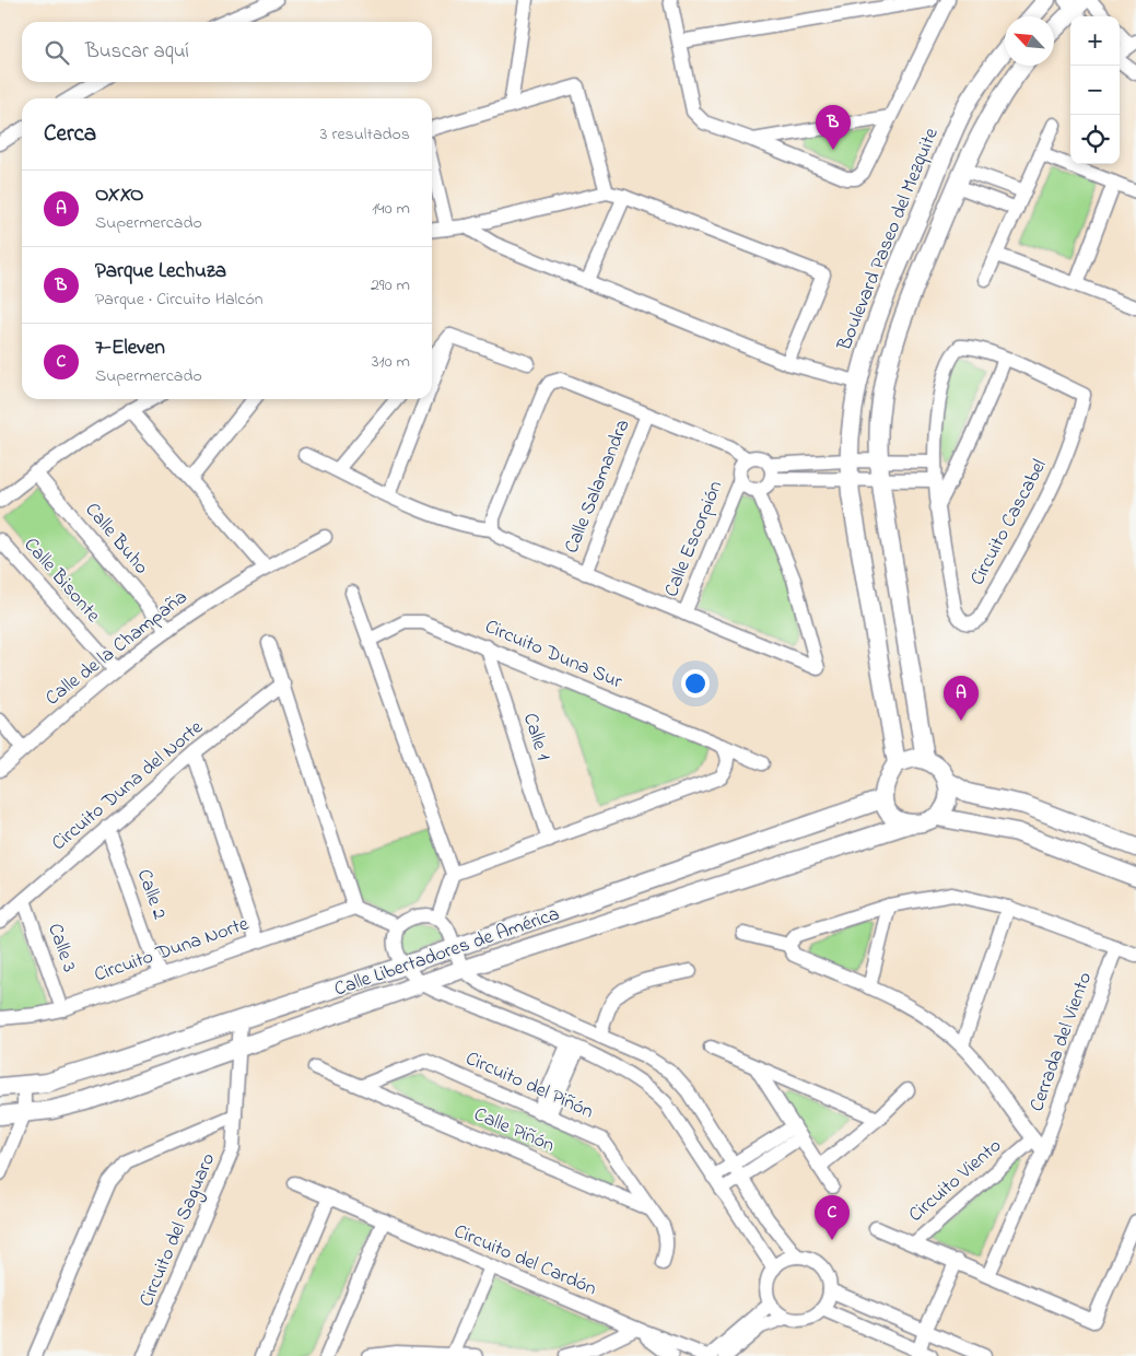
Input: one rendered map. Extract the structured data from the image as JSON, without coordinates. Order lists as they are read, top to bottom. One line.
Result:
{"streets":{"street":["Boulevard Paseo del Mezquite","Calle Salamandra","Circuito Cascabel","Calle Buho","Calle Escorpión","Calle Bisonte","Calle de la Champaña","Circuito Duna Sur","Calle 1","Circuito Duna del Norte","Calle 2","Calle 3","Circuito Duna Norte","Calle Libertadores de América","Cerrada del Viento","Circuito del Piñón","Calle Piñón","Circuito Viento","Circuito del Saguaro","Circuito del Cardón"]},"crossings":[["Boulevard Paseo del Mezquite","Calle Libertadores de América"],["Calle Buho","Calle de la Champaña"],["Calle Bisonte","Calle de la Champaña"],["Circuito Duna Sur","Calle 1"],["Circuito Duna del Norte","Calle 2"],["Circuito Duna del Norte","Calle 3"],["Calle 2","Circuito Duna Norte"],["Calle 3","Circuito Duna Norte"],["Calle Libertadores de América","Circuito del Saguaro"],["Cerrada del Viento","Circuito Viento"],["Circuito del Piñón","Calle Piñón"]],"north":"top left","page":{"map_buttons":["+","−"],"search":"Buscar aquí","heading":["Cerca","3 resultados"],"pins":["B","A","C"],"list":[{"mark":"A","name":"OXXO","note":"Supermercado","value":"140 m"},{"mark":"B","name":"Parque Lechuza","note":"Parque · Circuito Halcón","value":"290 m"},{"mark":"C","name":"7-Eleven","note":"Supermercado","value":"310 m"}]}}
